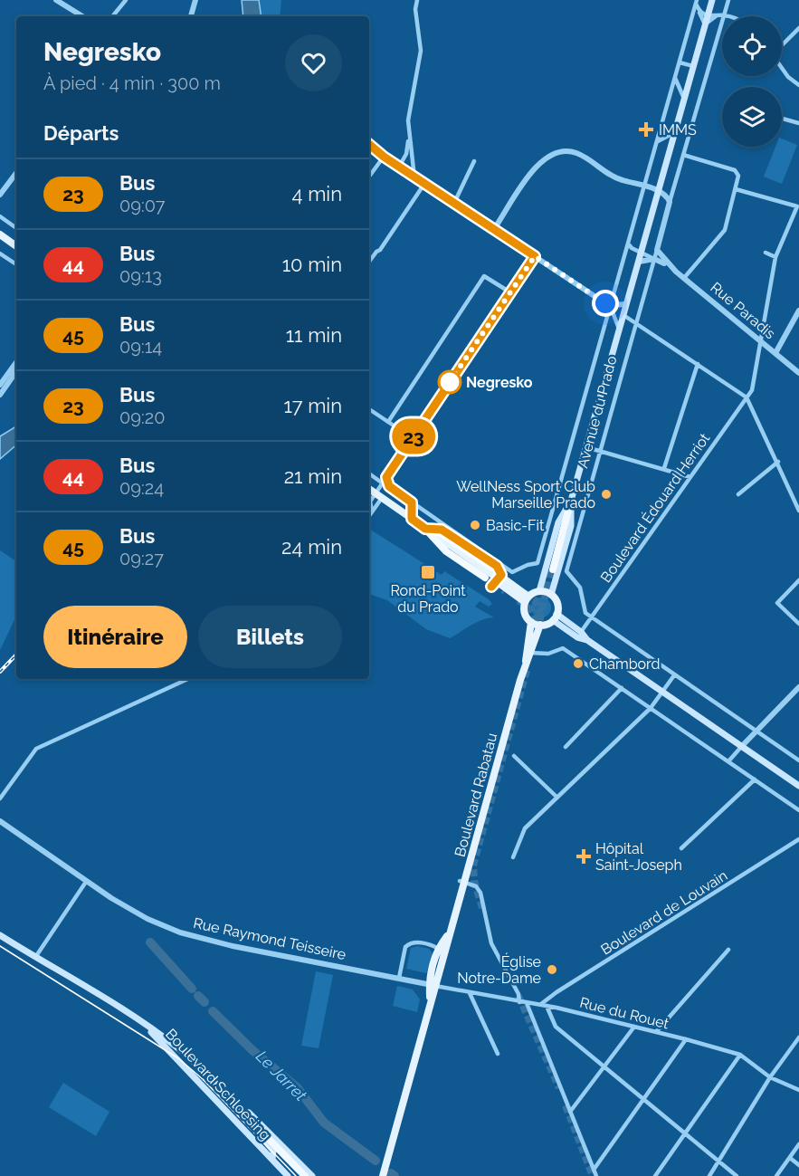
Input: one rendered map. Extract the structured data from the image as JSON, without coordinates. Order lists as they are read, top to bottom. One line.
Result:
{"streets":{"main road":["Avenue du Prado","Boulevard Rabatau","Boulevard Schloesing"],"street":["Rue Paradis","Boulevard Édouard Herriot","Boulevard de Louvain","Rue Raymond Teisseire","Rue du Rouet"]},"crossings":[["Rue Paradis","Avenue du Prado"],["Rue Paradis","Boulevard Édouard Herriot"],["Avenue du Prado","Boulevard Édouard Herriot"],["Avenue du Prado","Boulevard Rabatau"],["Boulevard Rabatau","Rue Raymond Teisseire"],["Boulevard Rabatau","Rue du Rouet"],["Boulevard de Louvain","Rue du Rouet"],["Rue Raymond Teisseire","Rue du Rouet"]],"water":["Le Jarret"],"places":{"health":["IMMS","Hôpital Saint-Joseph"],"other":["Negresko","WellNess Sport Club Marseille Prado","Basic-Fit","Chambord","Église Notre-Dame"],"transit":["Rond-Point du Prado"]},"lines":["bus line 23"],"page":{"on_map":"23","heading":[["Negresko","À pied · 4 min · 300 m"],"Départs"],"list":[{"mark":"23","name":"Bus","note":"09:07","value":"4 min"},{"mark":"44","name":"Bus","note":"09:13","value":"10 min"},{"mark":"45","name":"Bus","note":"09:14","value":"11 min"},{"mark":"23","name":"Bus","note":"09:20","value":"17 min"},{"mark":"44","name":"Bus","note":"09:24","value":"21 min"},{"mark":"45","name":"Bus","note":"09:27","value":"24 min"}],"buttons":["Itinéraire","Billets"]}}
